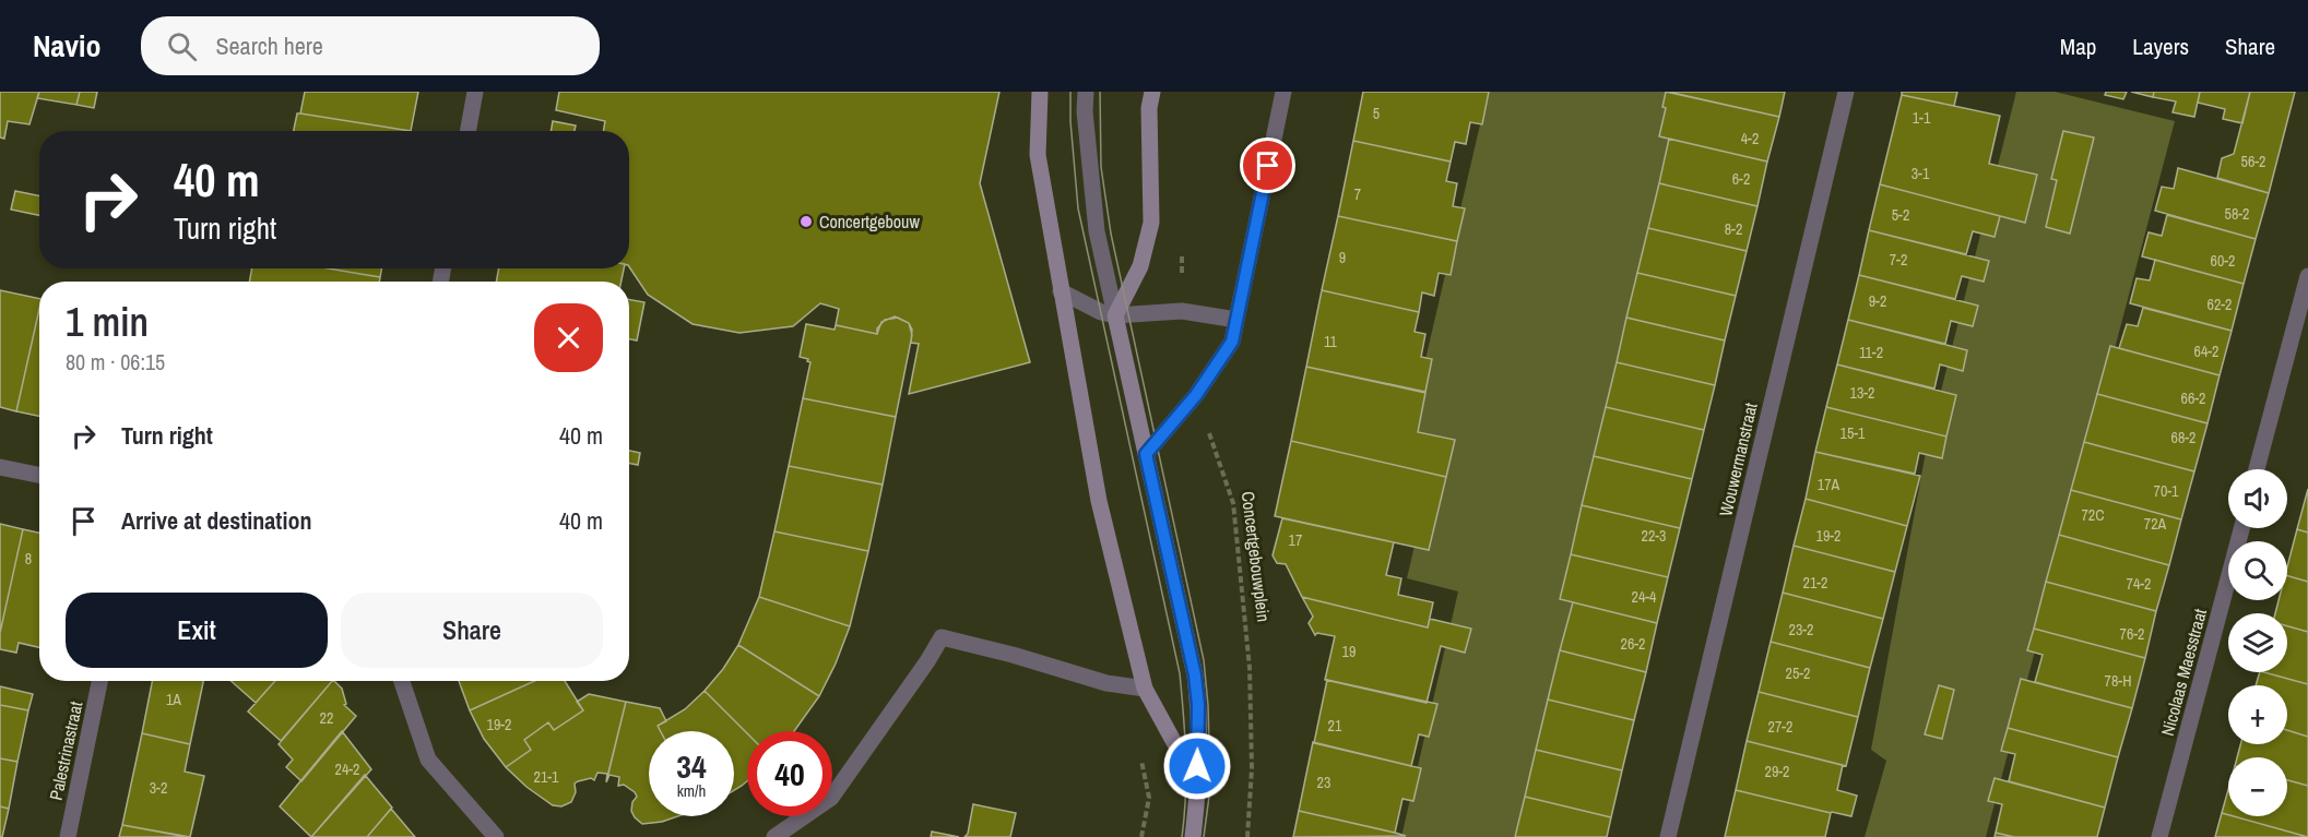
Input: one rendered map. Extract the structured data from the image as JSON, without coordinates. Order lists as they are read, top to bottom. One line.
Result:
{"streets":{"street":["Wouwermanstraat","Nicolaas Maesstraat","Palestrinastraat"],"path":["Concertgebouwplein"]},"places":["Concertgebouw"],"house_numbers":["5","1-1","4-2","56-2","3-1","6-2","7","58-2","5-2","8-2","9","7-2","60-2","9-2","62-2","11","64-2","11-2","13-2","66-2","15-1","68-2","17A","70-1","72C","72A","22-3","19-2","17","8","21-2","74-2","24-4","23-2","76-2","26-2","19","25-2","78-H","1A","22","19-2","21","27-2","24-2","29-2","21-1","23","3-2"],"page":{"header":"Navio","search":"Search here","nav":["Map","Layers","Share"],"turn":["40 m","Turn right"],"heading":["1 min","80 m · 06:15"],"list":[{"name":"Turn right","value":"40 m"},{"name":"Arrive at destination","value":"40 m"}],"map_buttons":["+","−"],"buttons":["Exit","Share"],"speed":"34 km/h","limit":"40"}}
